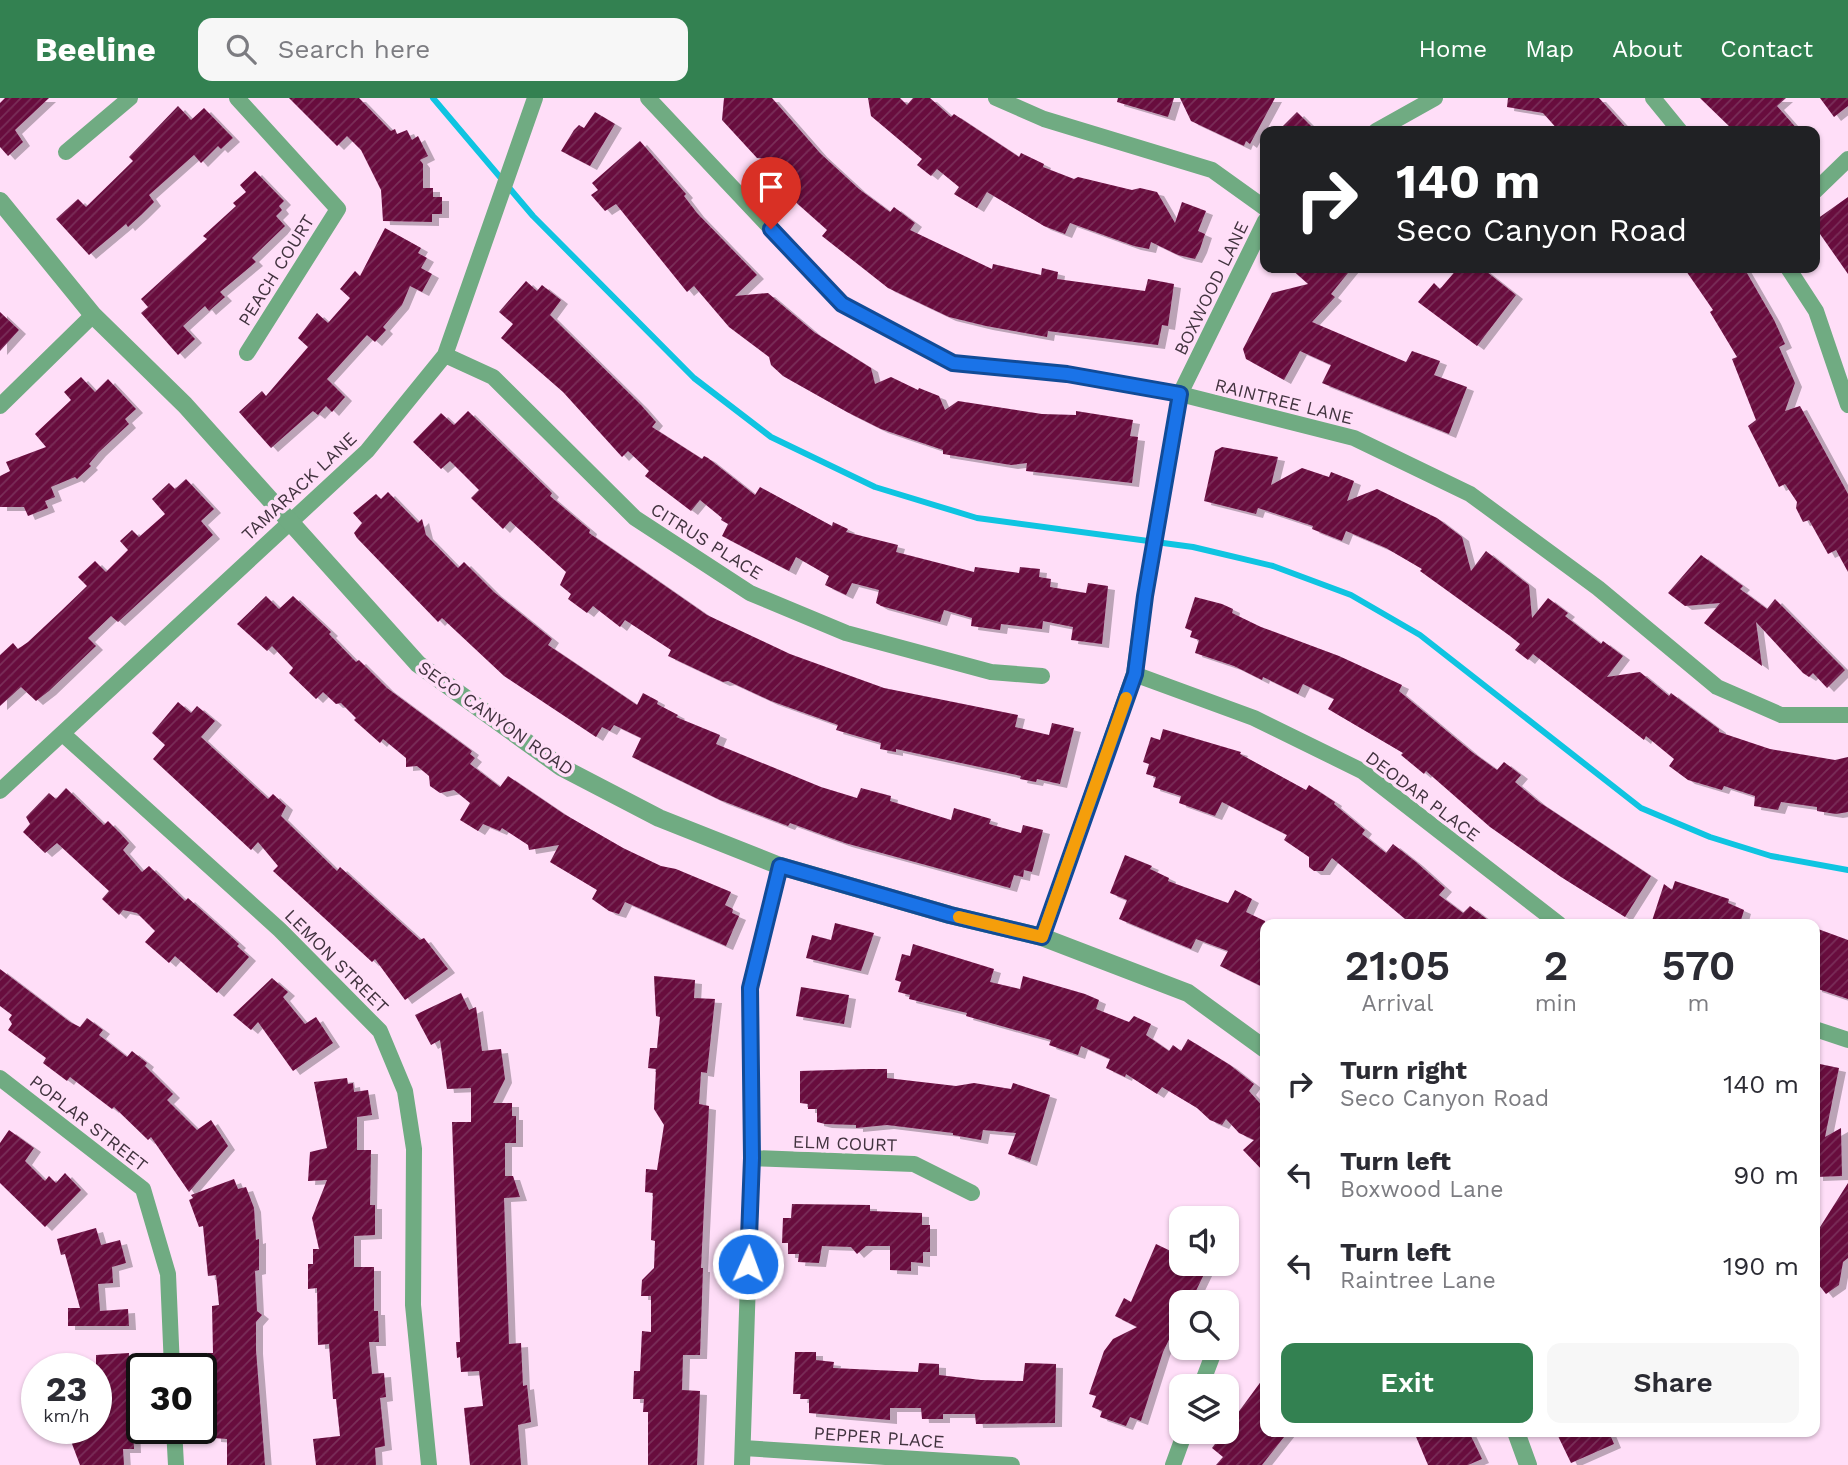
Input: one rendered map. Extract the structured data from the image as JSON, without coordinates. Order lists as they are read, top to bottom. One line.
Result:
{"streets":{"street":["PEACH COURT","BOXWOOD LANE","RAINTREE LANE","TAMARACK LANE","CITRUS PLACE","SECO CANYON ROAD","DEODAR PLACE","LEMON STREET","POPLAR STREET","ELM COURT","PEPPER PLACE"]},"crossings":[["BOXWOOD LANE","RAINTREE LANE"],["BOXWOOD LANE","SECO CANYON ROAD"],["BOXWOOD LANE","DEODAR PLACE"],["TAMARACK LANE","CITRUS PLACE"],["TAMARACK LANE","SECO CANYON ROAD"],["TAMARACK LANE","LEMON STREET"]],"page":{"header":"Beeline","search":"Search here","nav":["Home","Map","About","Contact"],"turn":["140 m","Seco Canyon Road"],"eta":["21:05","Arrival","2","min","570","m"],"list":[{"name":"Turn right","note":"Seco Canyon Road","value":"140 m"},{"name":"Turn left","note":"Boxwood Lane","value":"90 m"},{"name":"Turn left","note":"Raintree Lane","value":"190 m"}],"buttons":["Exit","Share"],"speed":"23 km/h","limit":"30"}}
